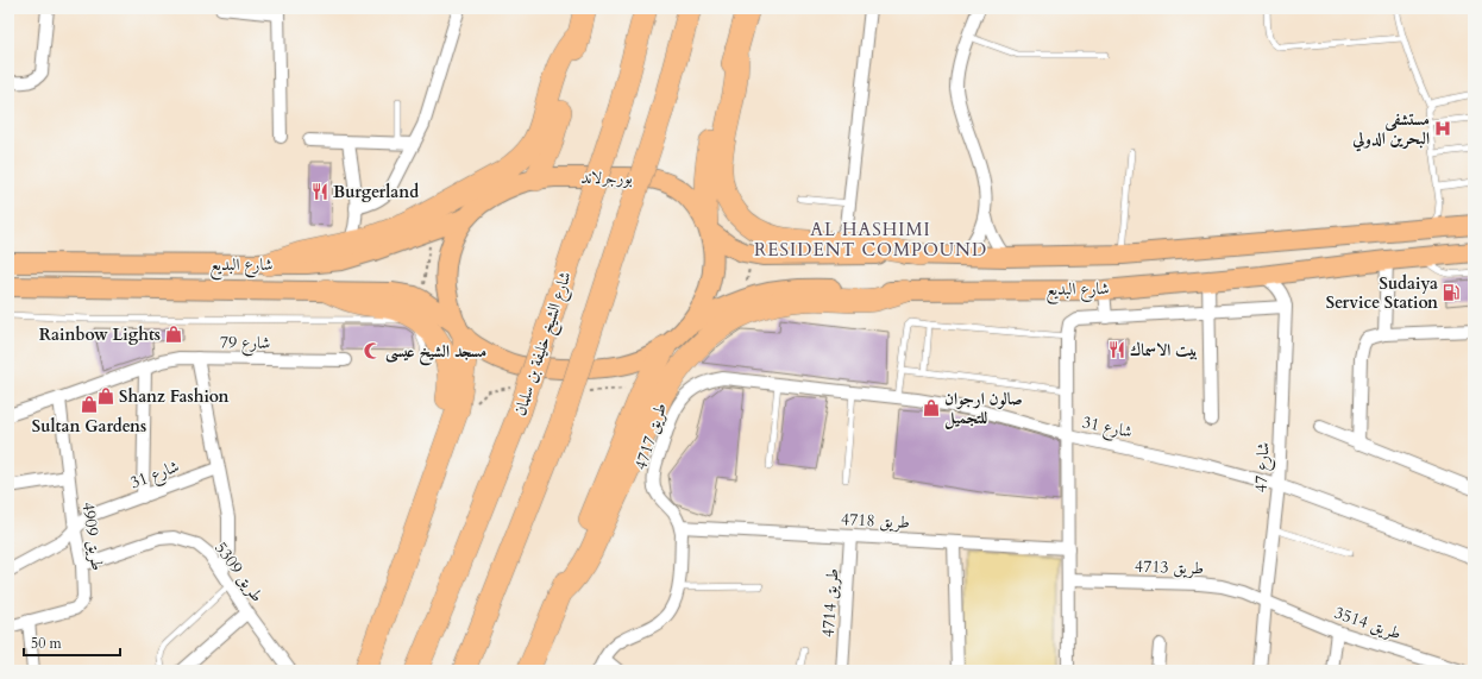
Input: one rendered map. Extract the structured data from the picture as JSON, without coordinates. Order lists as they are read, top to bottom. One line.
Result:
{"streets":{"highway":["شارع الشيخ خليفة بن سلمان"],"main road":["بورجرلاند","شارع البديع"],"street":["شارع 79","شارع 31","طريق 4717","شارع 47","طريق 4718","طريق 4909","طريق 4713","طريق 5309","طريق 4714","طريق 3514"]},"crossings":[["بورجرلاند","شارع البديع"],["شارع البديع","شارع 47"],["شارع 79","طريق 4909"],["شارع 31","طريق 4717"],["شارع 31","شارع 47"],["شارع 31","طريق 4909"],["طريق 4717","طريق 4718"],["شارع 47","طريق 4713"],["شارع 47","طريق 3514"],["طريق 4718","طريق 4714"],["طريق 4909","طريق 5309"],["طريق 4713","طريق 3514"]],"districts":["AL HASHIMI RESIDENT COMPOUND"],"places":{"hospital":["مستشفى البحرين الدولي"],"restaurant":["Burgerland","بيت الاسماك"],"fuel station":["Sudaiya Service Station"],"shop":["Rainbow Lights","Shanz Fashion","Sultan Gardens","صالون ارجوان للتجميل"],"mosque":["مسجد الشيخ عيسى"]},"scale_bar":"50 m"}
